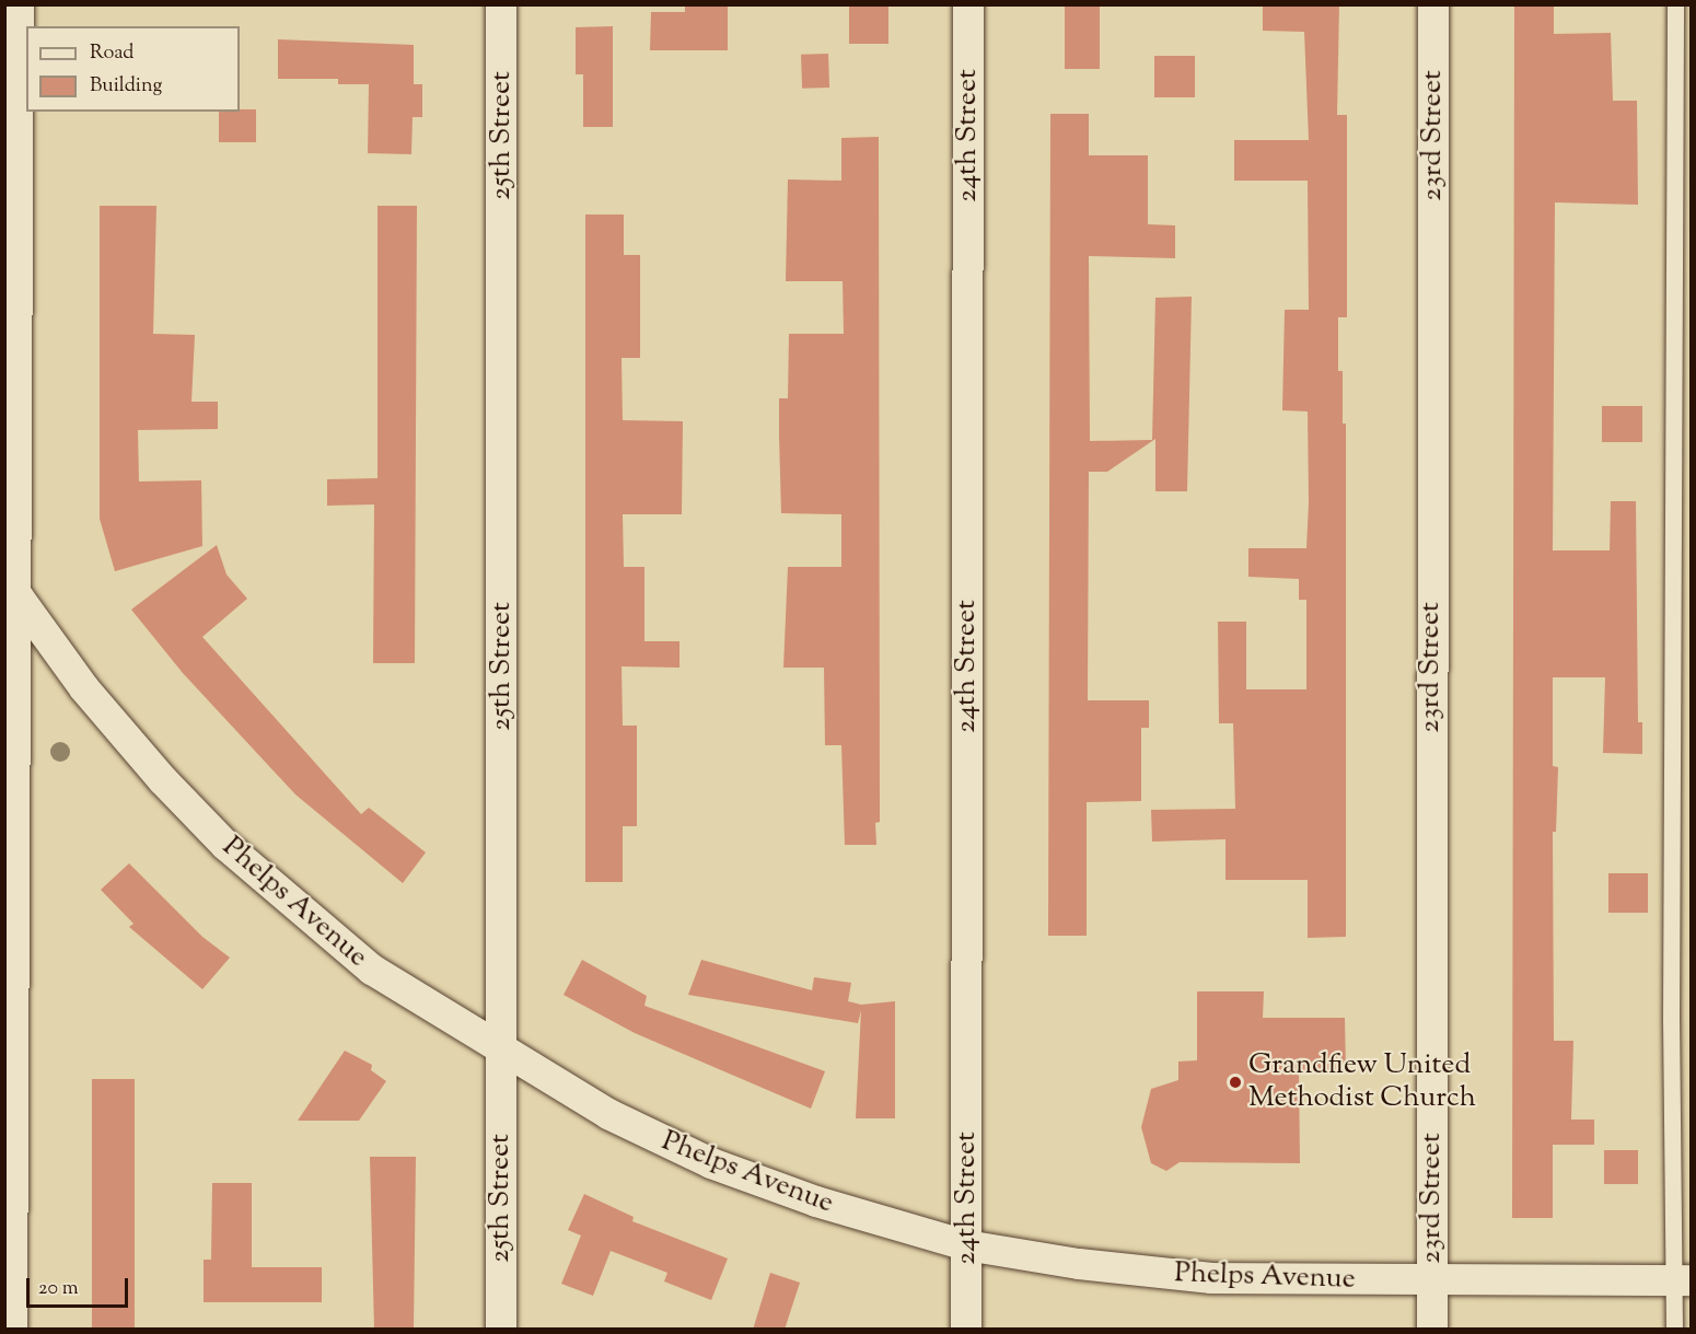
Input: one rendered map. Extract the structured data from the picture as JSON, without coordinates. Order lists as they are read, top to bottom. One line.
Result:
{"streets":{"street":["25th Street","24th Street","23rd Street","Phelps Avenue"]},"crossings":[["25th Street","Phelps Avenue"],["24th Street","Phelps Avenue"],["23rd Street","Phelps Avenue"]],"places":["Grandfiew United Methodist Church"],"legend":["Road","Building"],"scale_bar":"20 m"}
